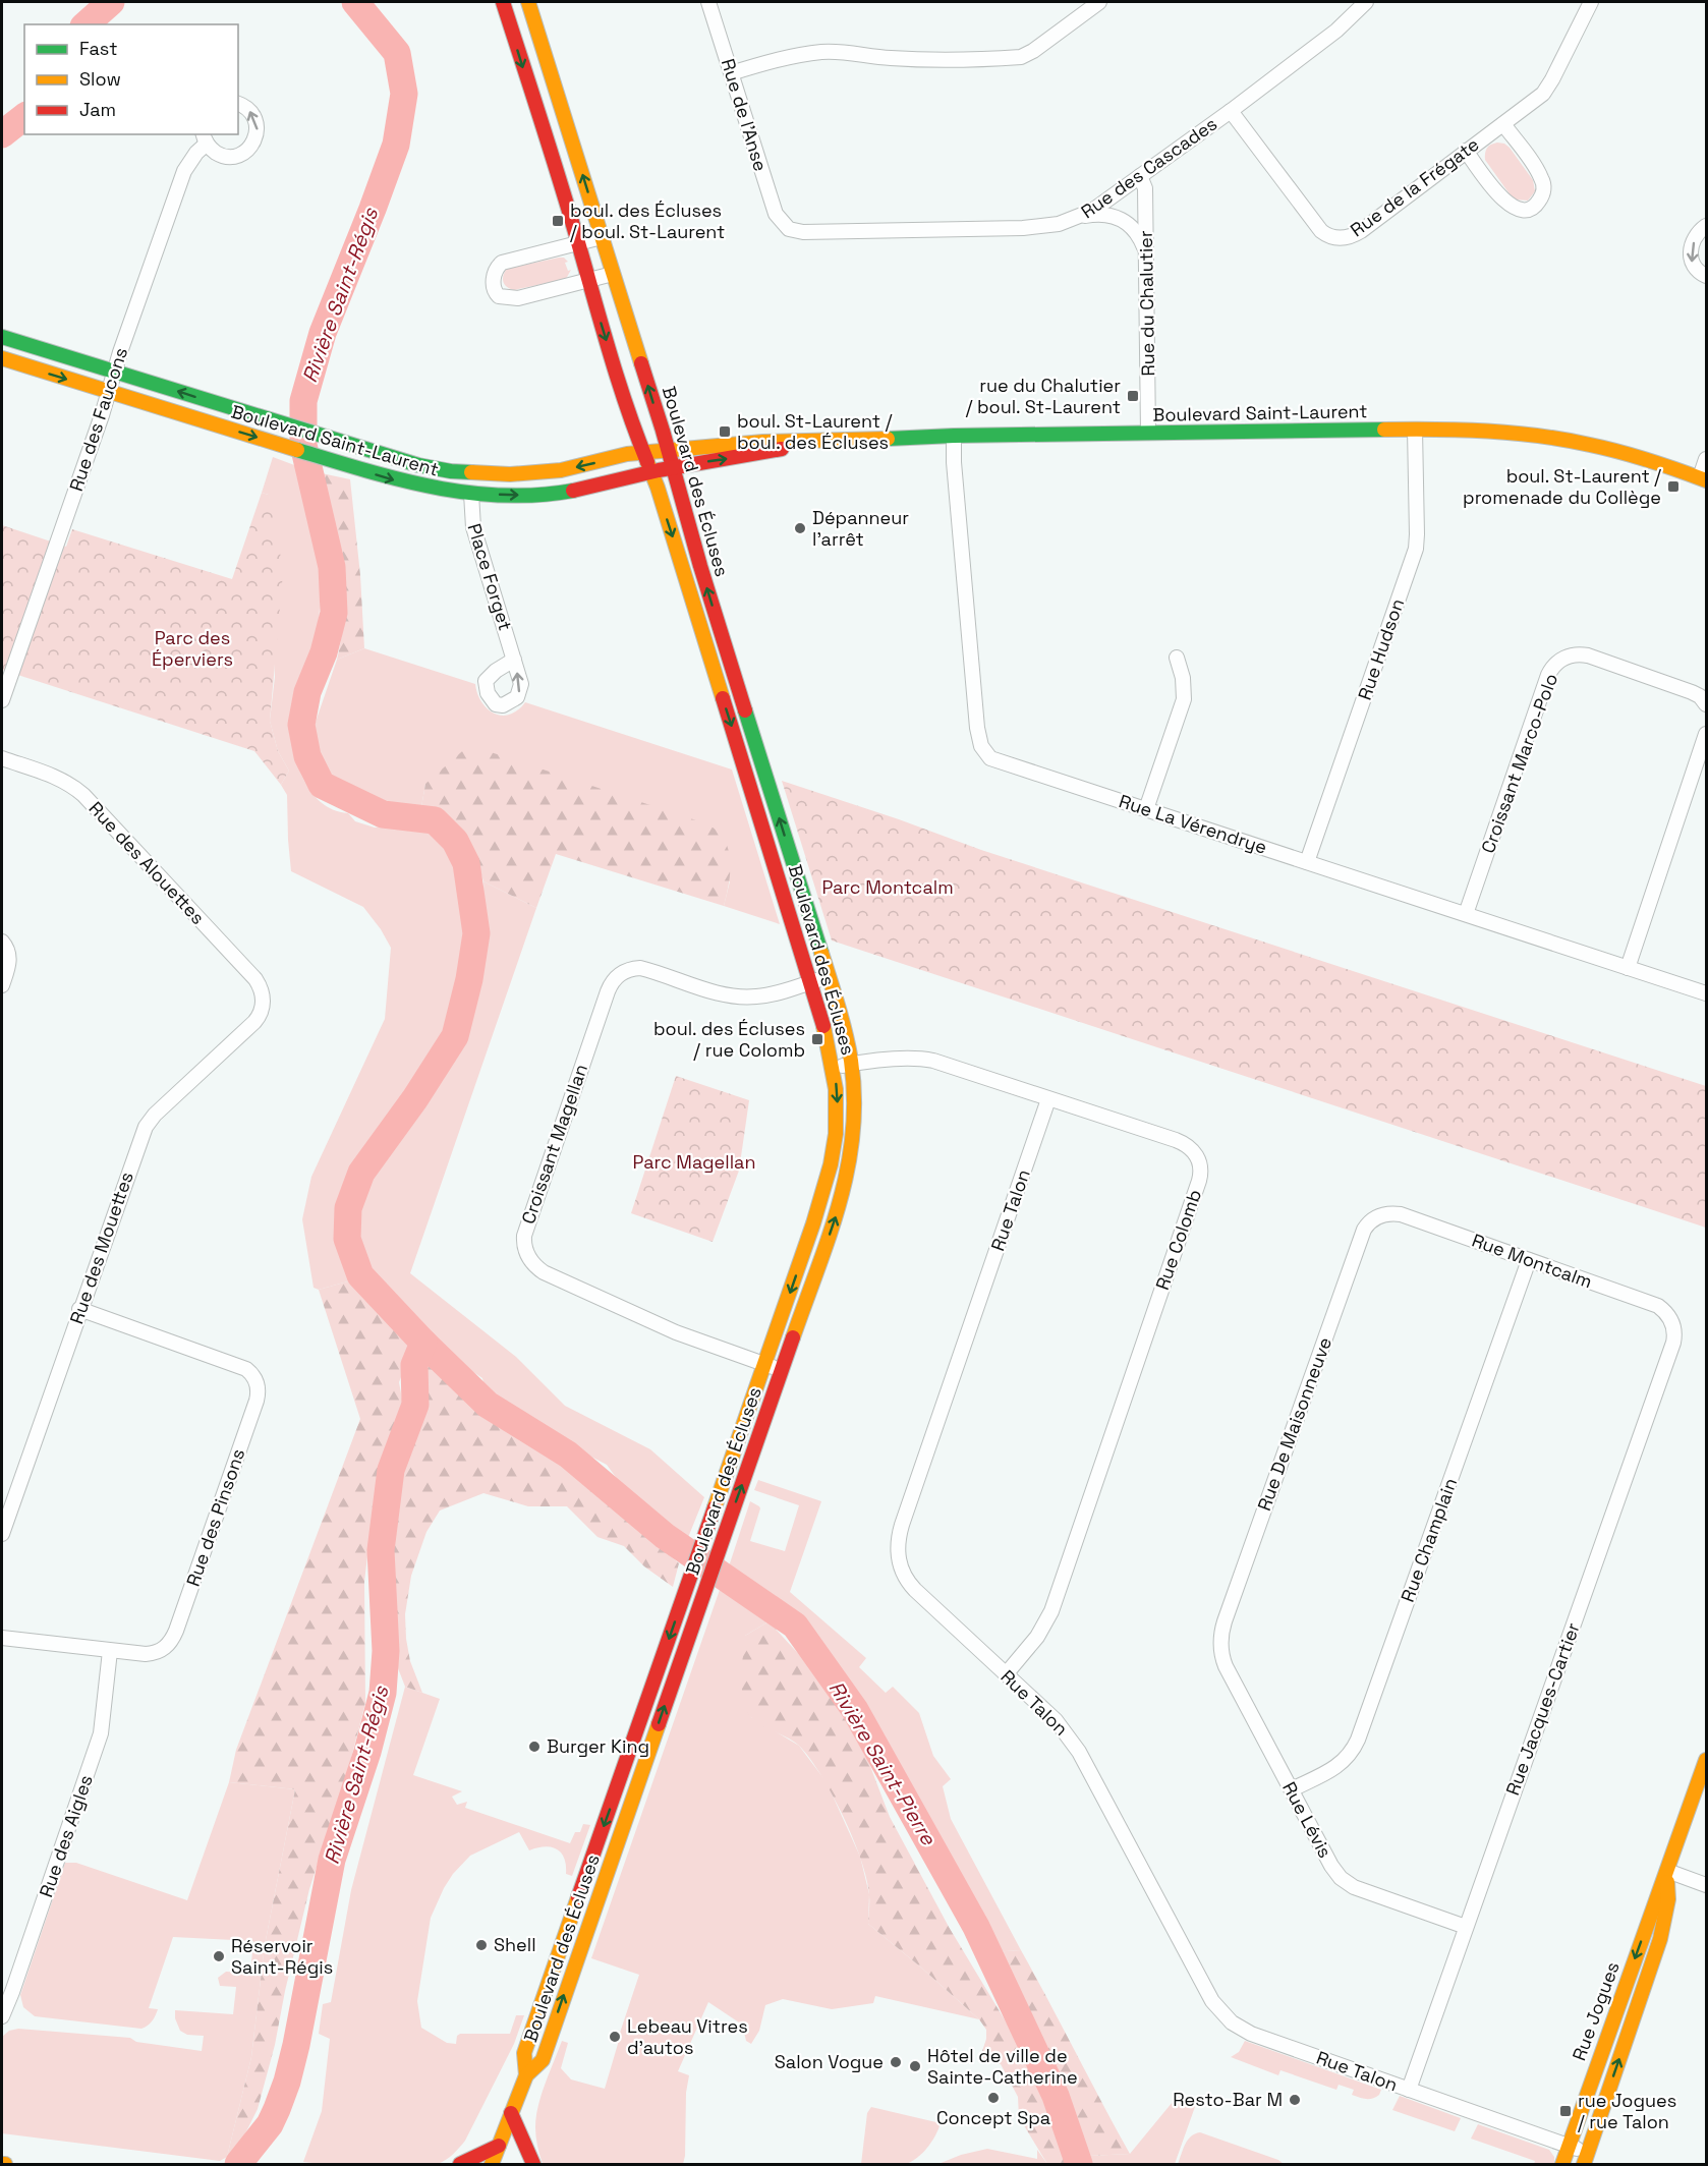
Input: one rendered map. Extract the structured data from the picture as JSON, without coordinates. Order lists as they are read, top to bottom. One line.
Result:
{"streets":{"main road":["Boulevard Saint-Laurent","Boulevard des Écluses","Rue Jogues"],"street":["Rue de l'Anse","Rue des Cascades","Rue de la Frégate","Rue du Chalutier","Rue des Faucons","Place Forget","Rue Hudson","Croissant Marco-Polo","Rue La Vérendrye","Rue des Alouettes","Croissant Magellan","Rue Talon","Rue Colomb","Rue des Mouettes","Rue Montcalm","Rue De Maisonneuve","Rue des Pinsons","Rue Champlain","Rue Jacques-Cartier","Rue Lévis","Rue des Aigles"]},"crossings":[["Rue de l'Anse","Rue des Cascades"],["Rue des Cascades","Rue de la Frégate"],["Rue des Cascades","Rue du Chalutier"],["Rue du Chalutier","Boulevard Saint-Laurent"],["Boulevard Saint-Laurent","Rue des Faucons"],["Boulevard Saint-Laurent","Boulevard des Écluses"],["Boulevard Saint-Laurent","Place Forget"],["Boulevard Saint-Laurent","Rue Hudson"],["Boulevard Saint-Laurent","Rue La Vérendrye"],["Boulevard des Écluses","Croissant Magellan"],["Boulevard des Écluses","Rue Colomb"],["Rue Hudson","Rue La Vérendrye"],["Croissant Marco-Polo","Rue La Vérendrye"],["Rue des Alouettes","Rue des Mouettes"],["Rue Talon","Rue Colomb"],["Rue Talon","Rue Jacques-Cartier"],["Rue Talon","Rue Jogues"],["Rue des Mouettes","Rue des Pinsons"],["Rue Montcalm","Rue De Maisonneuve"],["Rue Montcalm","Rue Champlain"],["Rue Montcalm","Rue Jacques-Cartier"],["Rue De Maisonneuve","Rue Lévis"],["Rue des Pinsons","Rue des Aigles"],["Rue Champlain","Rue Lévis"],["Rue Jacques-Cartier","Rue Lévis"]],"water":["Rivière Saint-Régis","Rivière Saint-Pierre"],"parks":["Parc des Éperviers","Parc Montcalm","Parc Magellan"],"places":{"transit":["boul. des Écluses / boul. St-Laurent","rue du Chalutier / boul. St-Laurent","boul. St-Laurent / boul. des Écluses","boul. St-Laurent / promenade du Collège","boul. des Écluses / rue Colomb","rue Jogues / rue Talon"],"other":["Dépanneur l'arrêt","Burger King","Shell","Réservoir Saint-Régis","Lebeau Vitres d'autos","Salon Vogue","Hôtel de ville de Sainte-Catherine","Concept Spa","Resto-Bar M"]},"legend":["Fast","Slow","Jam"]}
